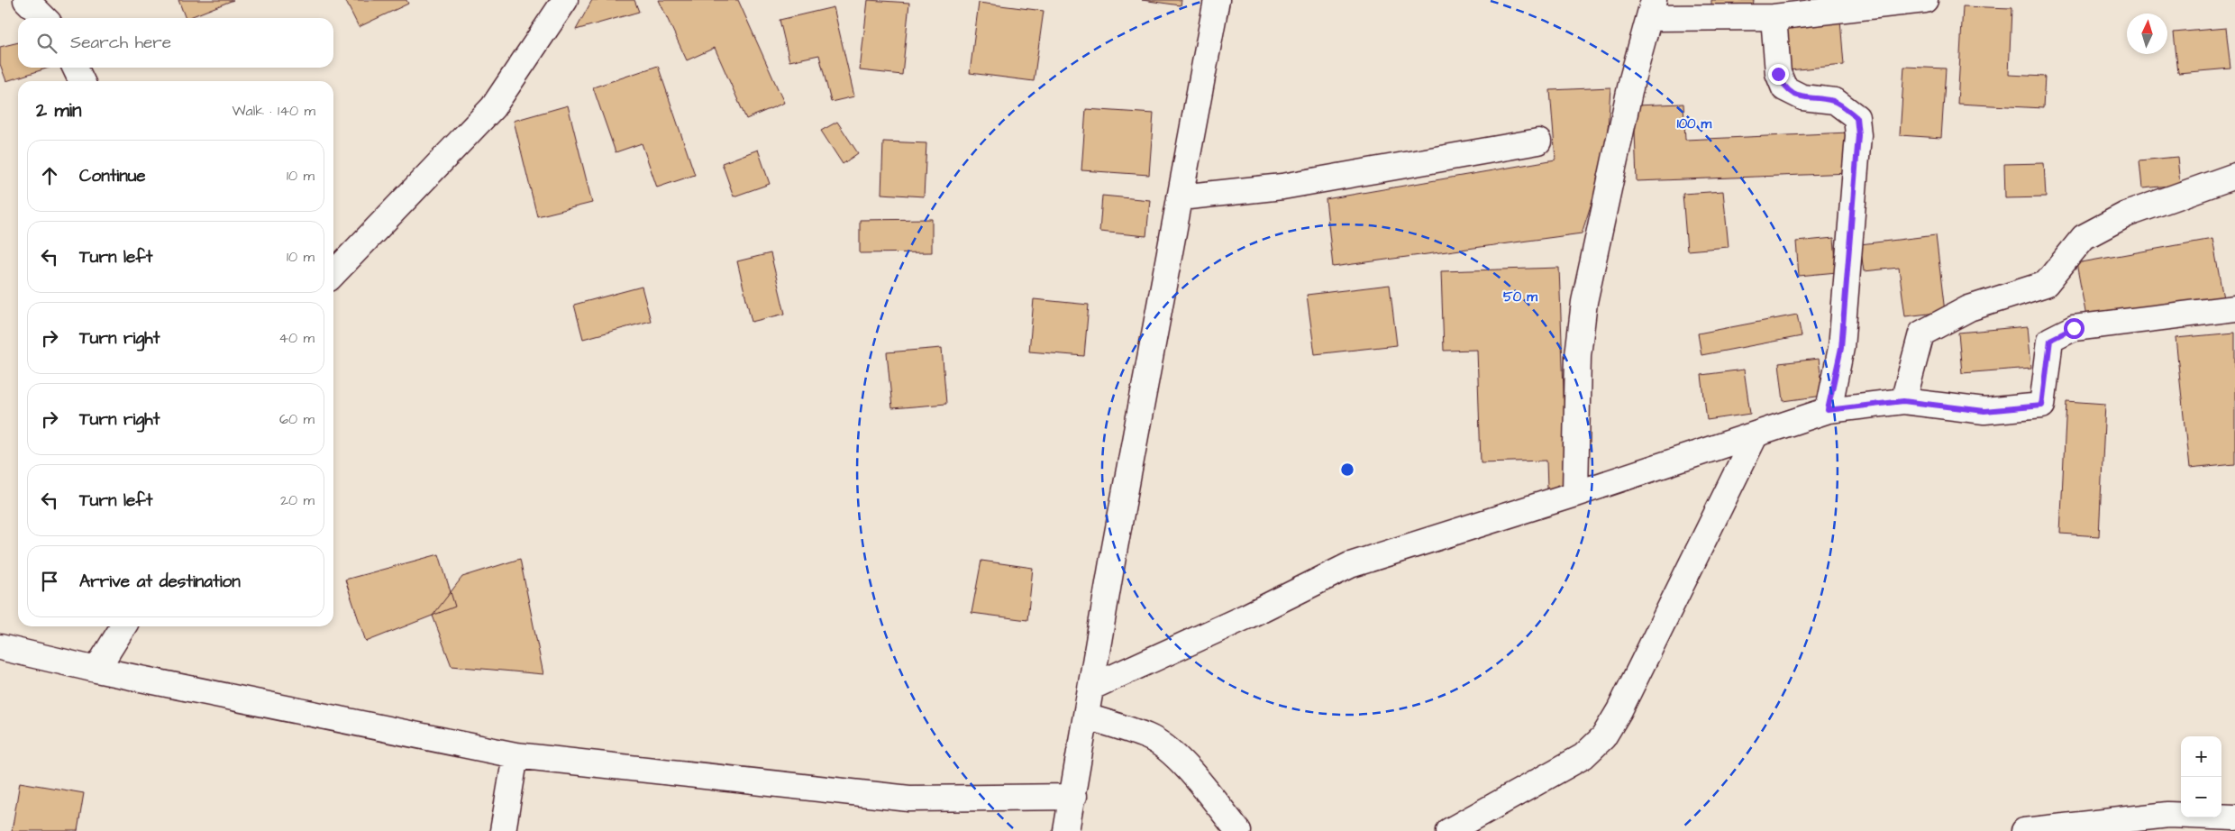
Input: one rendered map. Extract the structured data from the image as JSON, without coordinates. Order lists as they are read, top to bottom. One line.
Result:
{"north":"top","page":{"search":"Search here","heading":["2 min","Walk · 140 m"],"list":[["Continue","10 m"],["Turn left","10 m"],["Turn right","40 m"],["Turn right","60 m"],["Turn left","20 m"],"Arrive at destination"],"map_buttons":["+","−"]},"rings":["100 m","50 m"]}
